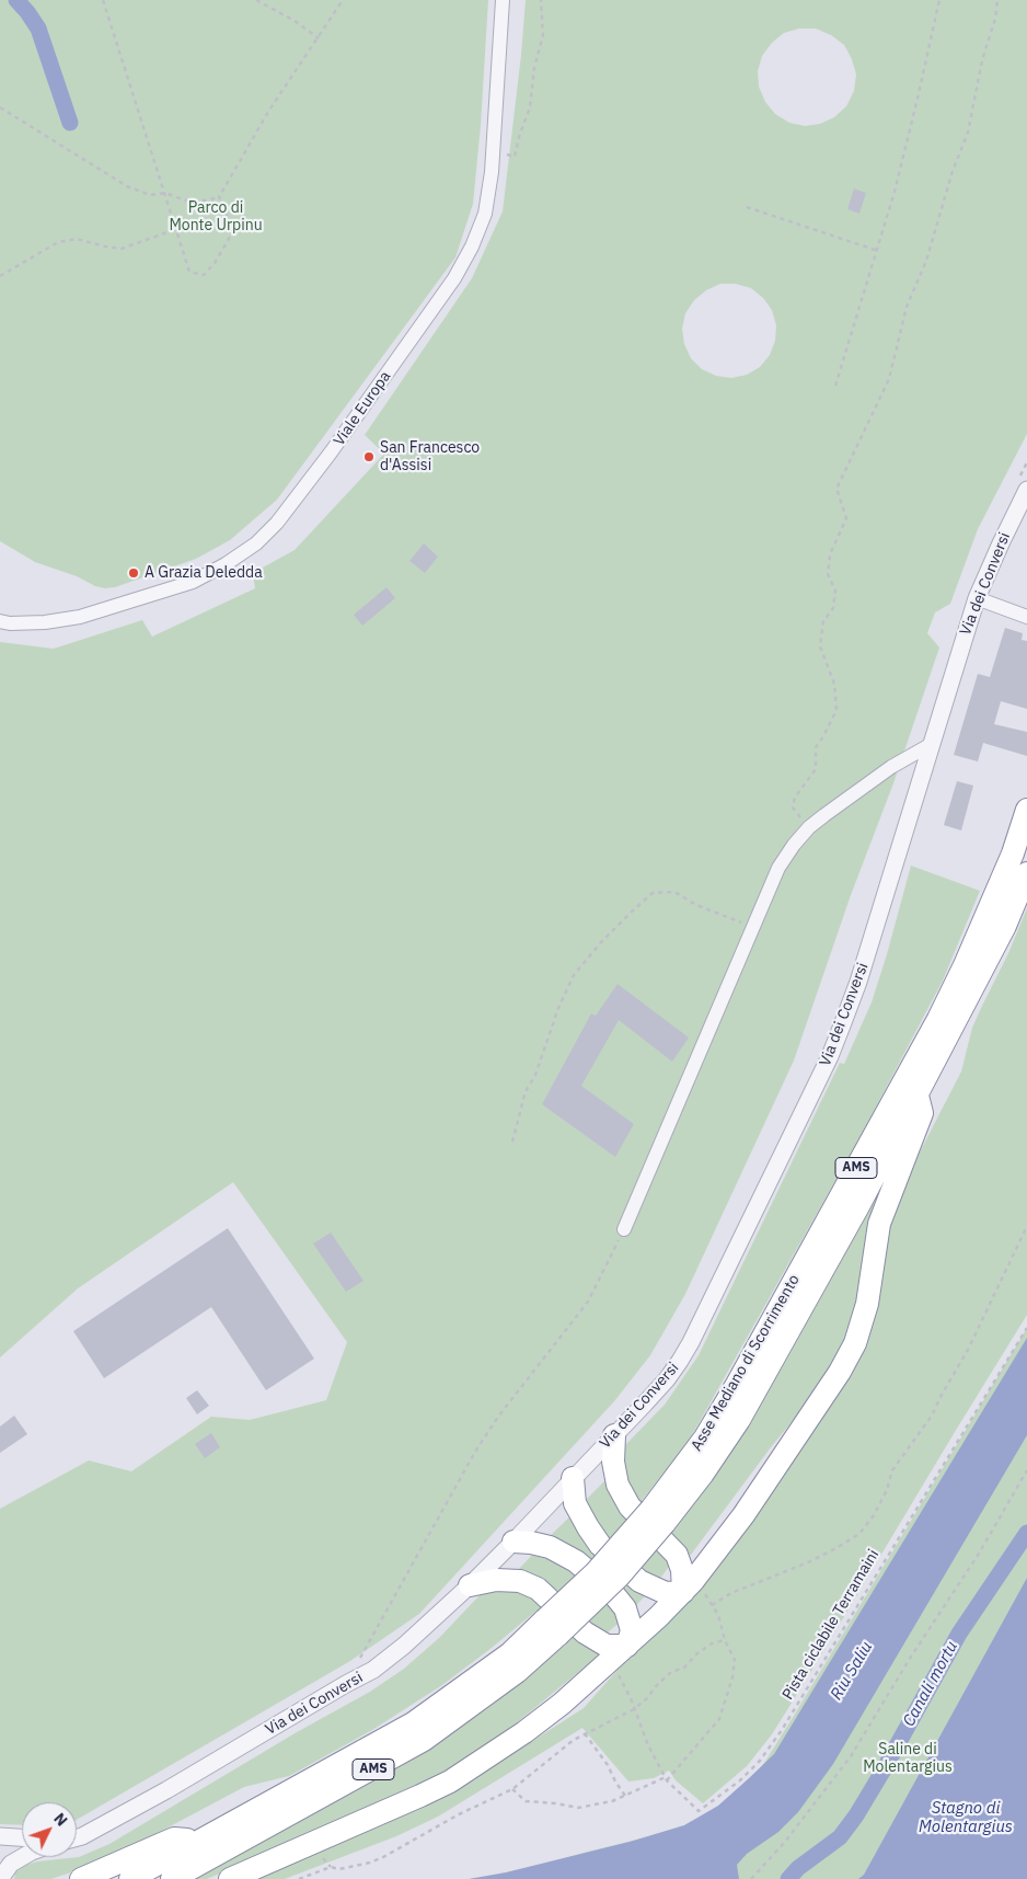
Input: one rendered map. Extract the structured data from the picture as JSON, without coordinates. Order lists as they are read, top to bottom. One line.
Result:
{"streets":{"highway":["AMS","Asse Mediano di Scorrimento"],"street":["Viale Europa","Via dei Conversi"],"path":["Pista ciclabile Terramaini"]},"water":["Riu Saliu","Canali mortu","Stagno di Molentargius"],"parks":["Parco di Monte Urpinu","Saline di Molentargius"],"places":["San Francesco d'Assisi","A Grazia Deledda"],"north":"top right"}
